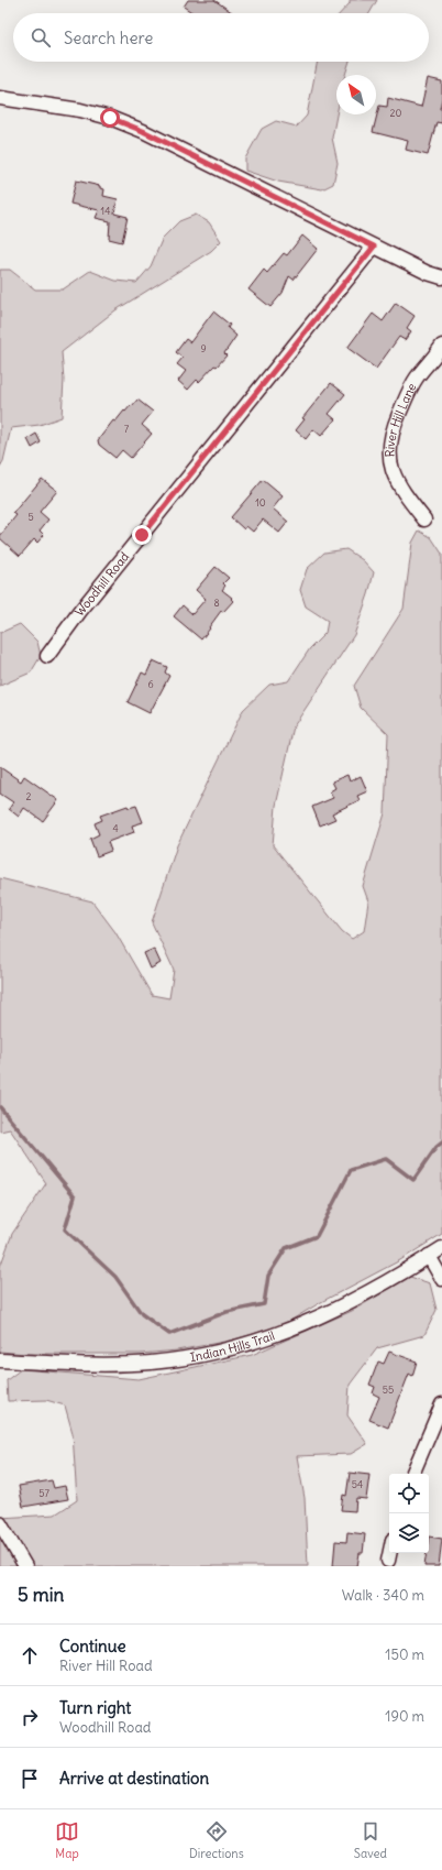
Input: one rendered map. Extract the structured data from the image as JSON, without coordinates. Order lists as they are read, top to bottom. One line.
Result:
{"streets":{"street":["River Hill Lane","Woodhill Road","Indian Hills Trail"]},"house_numbers":["20","14","9","7","10","5","8","6","2","4","55","54","57"],"north":"top left","page":{"search":"Search here","heading":["5 min","Walk · 340 m"],"list":[["Continue","River Hill Road","150 m"],["Turn right","Woodhill Road","190 m"],"Arrive at destination"],"nav":["Map","Directions","Saved"]}}
